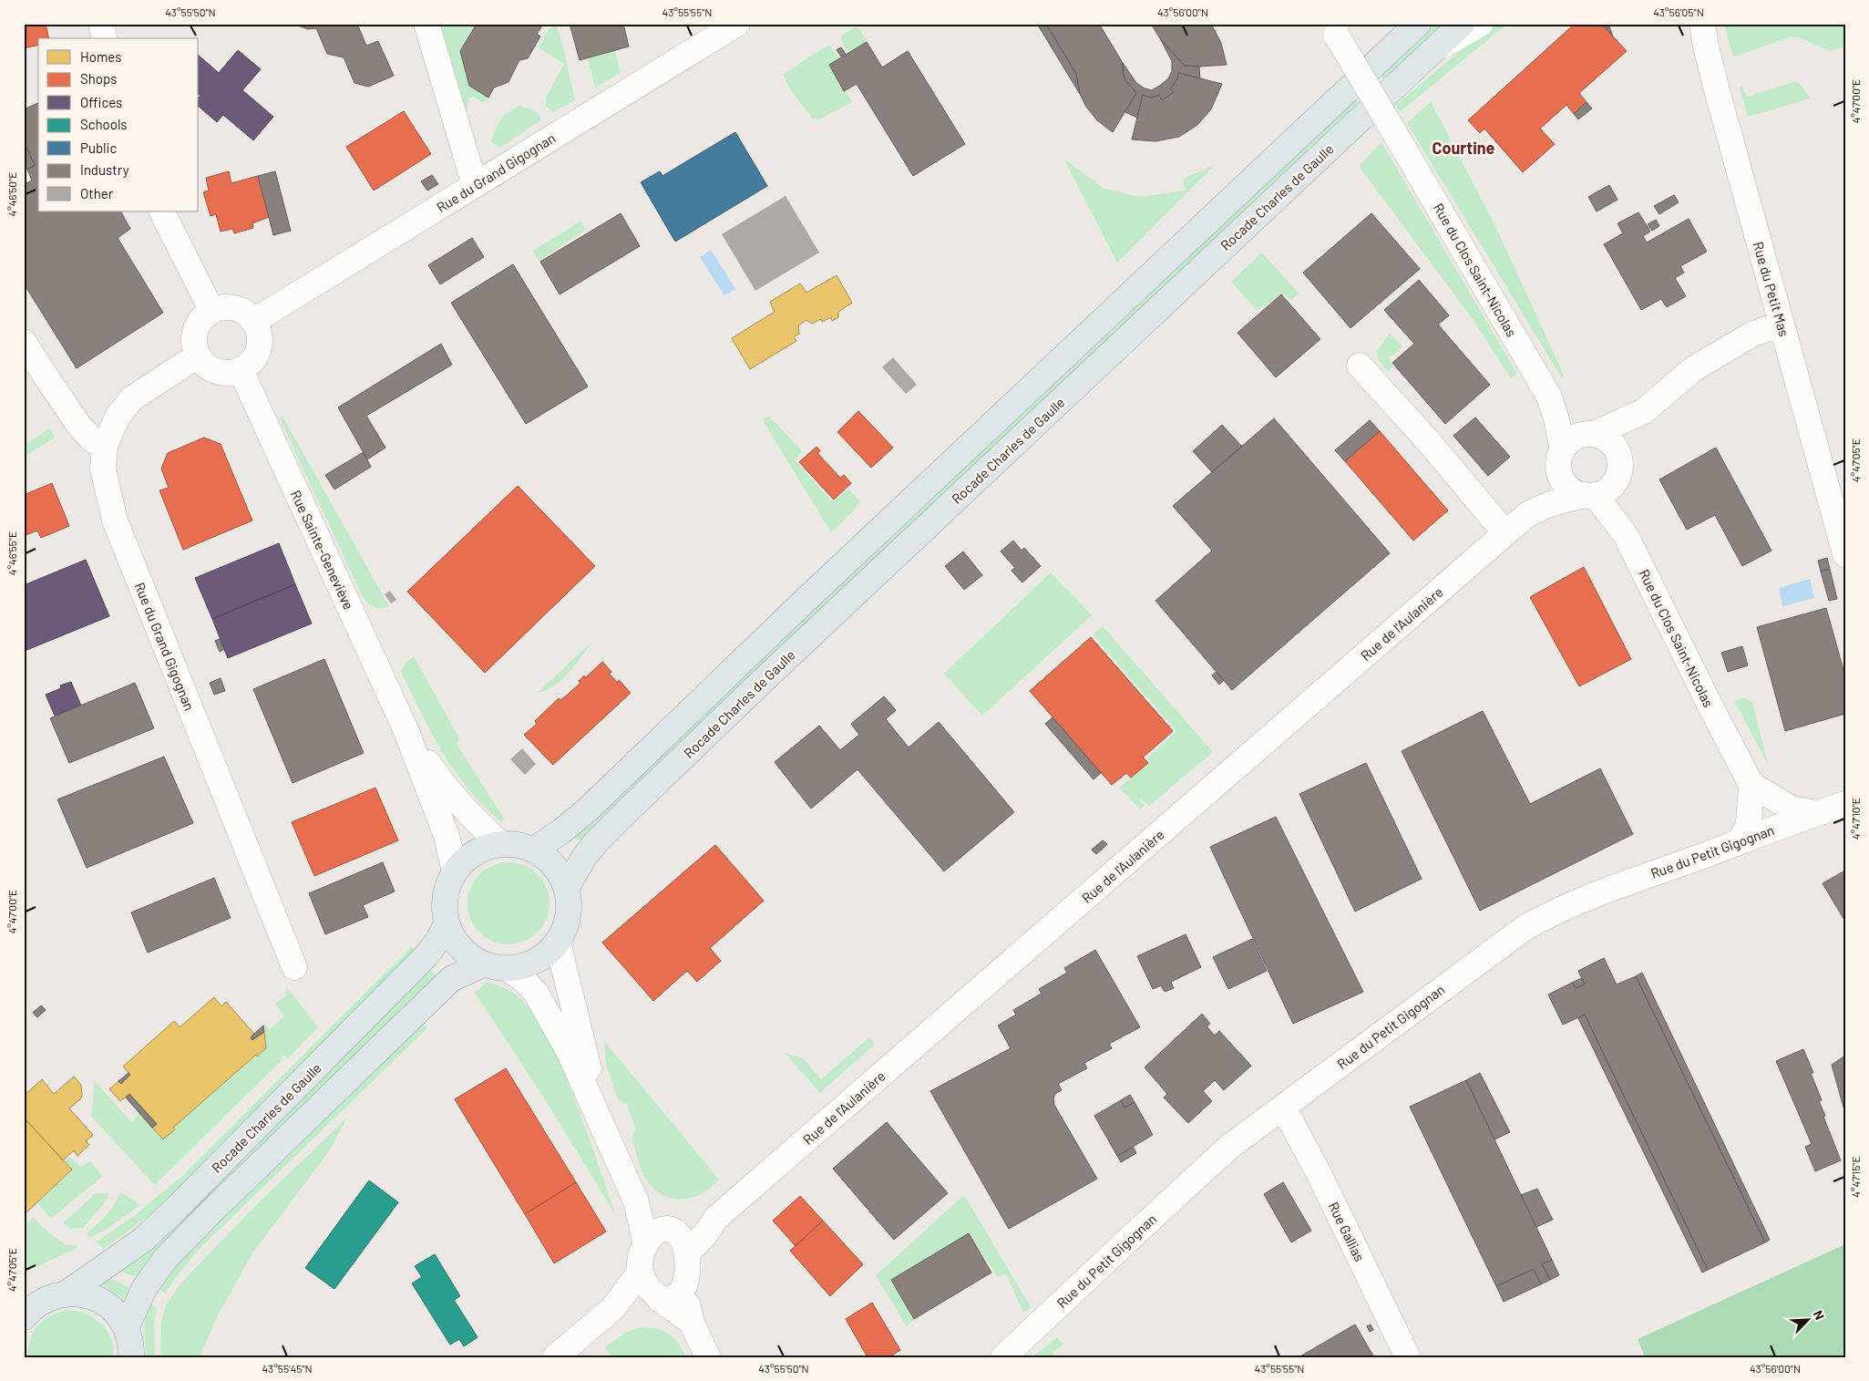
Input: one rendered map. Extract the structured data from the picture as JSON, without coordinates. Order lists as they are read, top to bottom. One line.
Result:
{"streets":{"main road":["Rocade Charles de Gaulle"],"street":["Rue du Grand Gigognan","Rue du Clos Saint-Nicolas","Rue du Petit Mas","Rue Sainte-Geneviève","Rue de l'Aulanière","Rue du Petit Gigognan","Rue Gallias"]},"crossings":[["Rue du Grand Gigognan","Rue Sainte-Geneviève"],["Rue du Clos Saint-Nicolas","Rue de l'Aulanière"],["Rue du Petit Gigognan","Rue Gallias"]],"districts":["Courtine"],"legend":["Homes","Shops","Offices","Schools","Public","Industry","Other"],"north":"top right","coordinates":["43°55'50\"N","43°55'55\"N","43°56'00\"N","43°56'05\"N","4°47'00\"E","4°46'50\"E","4°47'05\"E","4°46'55\"E","4°47'10\"E","4°47'15\"E","43°55'45\"N"]}
